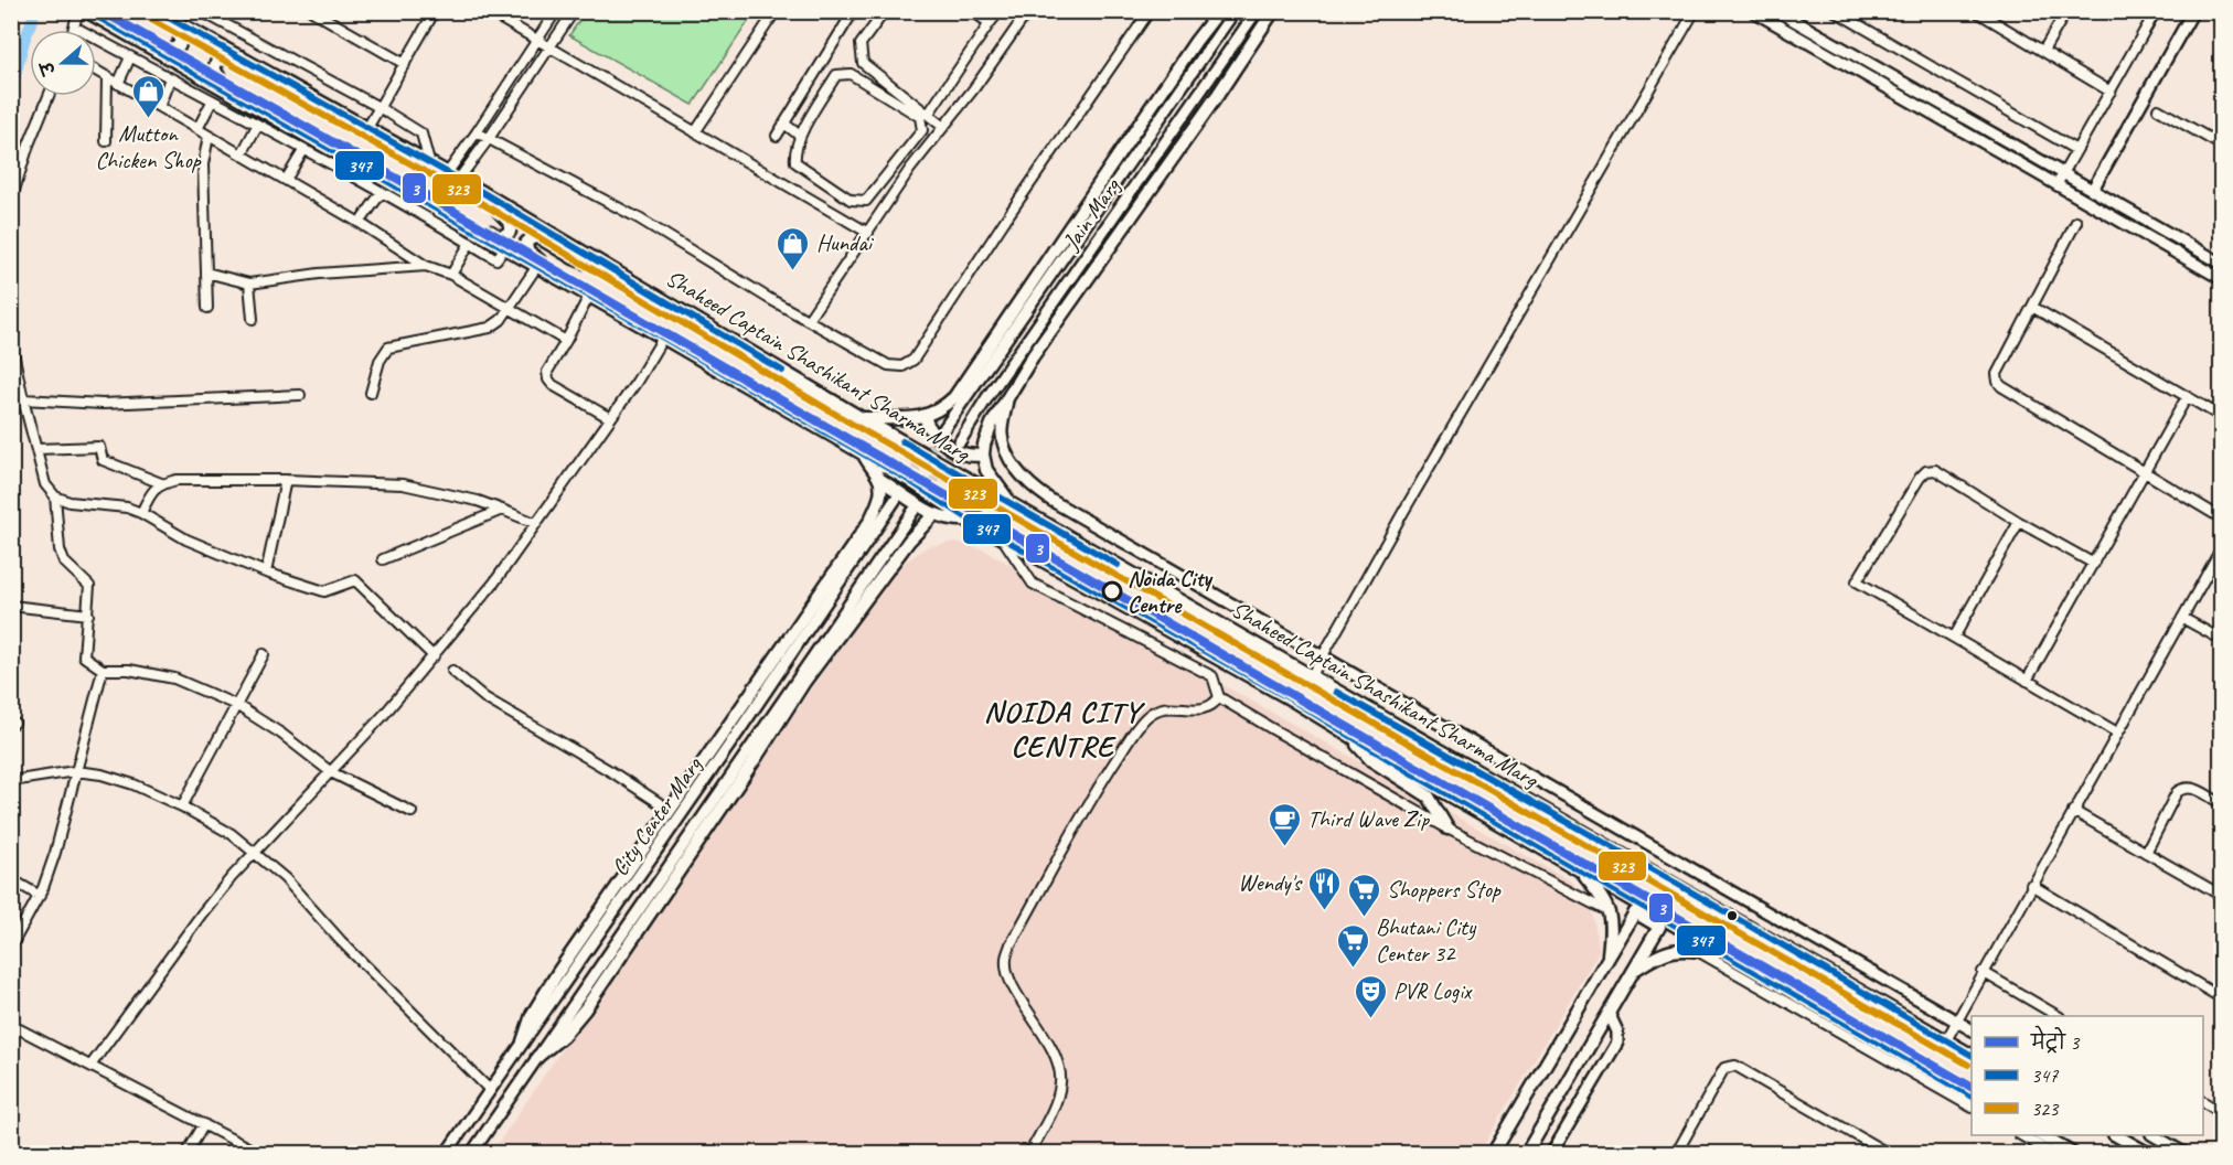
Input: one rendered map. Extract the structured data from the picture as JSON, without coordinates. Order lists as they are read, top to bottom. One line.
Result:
{"streets":{"main road":["Shaheed Captain Shashikant Sharma Marg"],"street":["Jain Marg","City Center Marg"]},"districts":["NOIDA CITY CENTRE"],"places":{"shop":["Mutton Chicken Shop","Hundai"],"other":["Noida City Centre"],"cafe":["Third Wave Zip"],"restaurant":["Wendy's"],"supermarket":["Shoppers Stop","Bhutani City Center 32"],"theatre":["PVR Logix"]},"lines":["metro line 3","transit line 347","transit line 323"],"legend":["मेट्रो 3","347","323"],"north":"left"}
